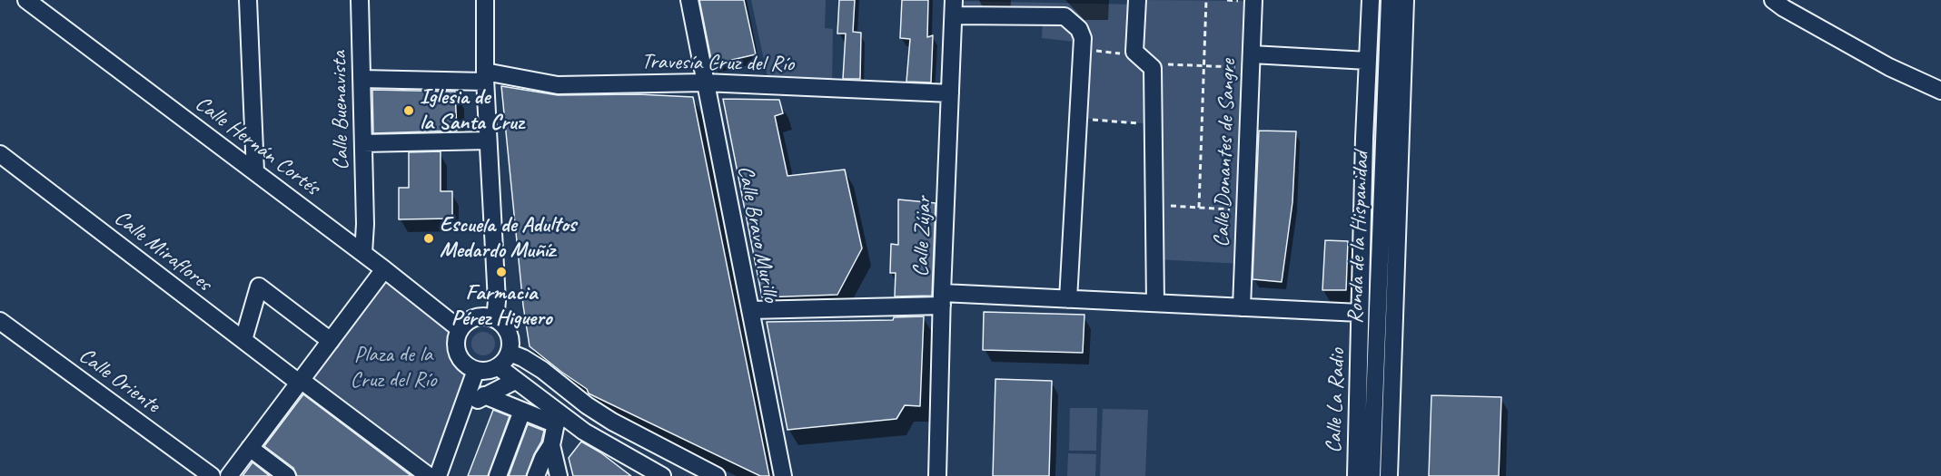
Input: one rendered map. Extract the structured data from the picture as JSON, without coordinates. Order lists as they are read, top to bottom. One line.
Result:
{"streets":{"street":["Travesía Cruz del Río","Calle Buenavista","Calle Hernán Cortés","Calle Donantes de Sangre","Calle Bravo Murillo","Calle Zújar","Ronda de la Hispanidad","Calle Miraflores","Calle Oriente","Calle La Radio"]},"crossings":[["Travesía Cruz del Río","Calle Buenavista"],["Travesía Cruz del Río","Calle Bravo Murillo"],["Travesía Cruz del Río","Calle Zújar"],["Calle Buenavista","Calle Hernán Cortés"]],"parks":["Plaza de la Cruz del Río"],"places":["Iglesia de la Santa Cruz","Escuela de Adultos Medardo Muñíz","Farmacia Pérez Higuero"]}
